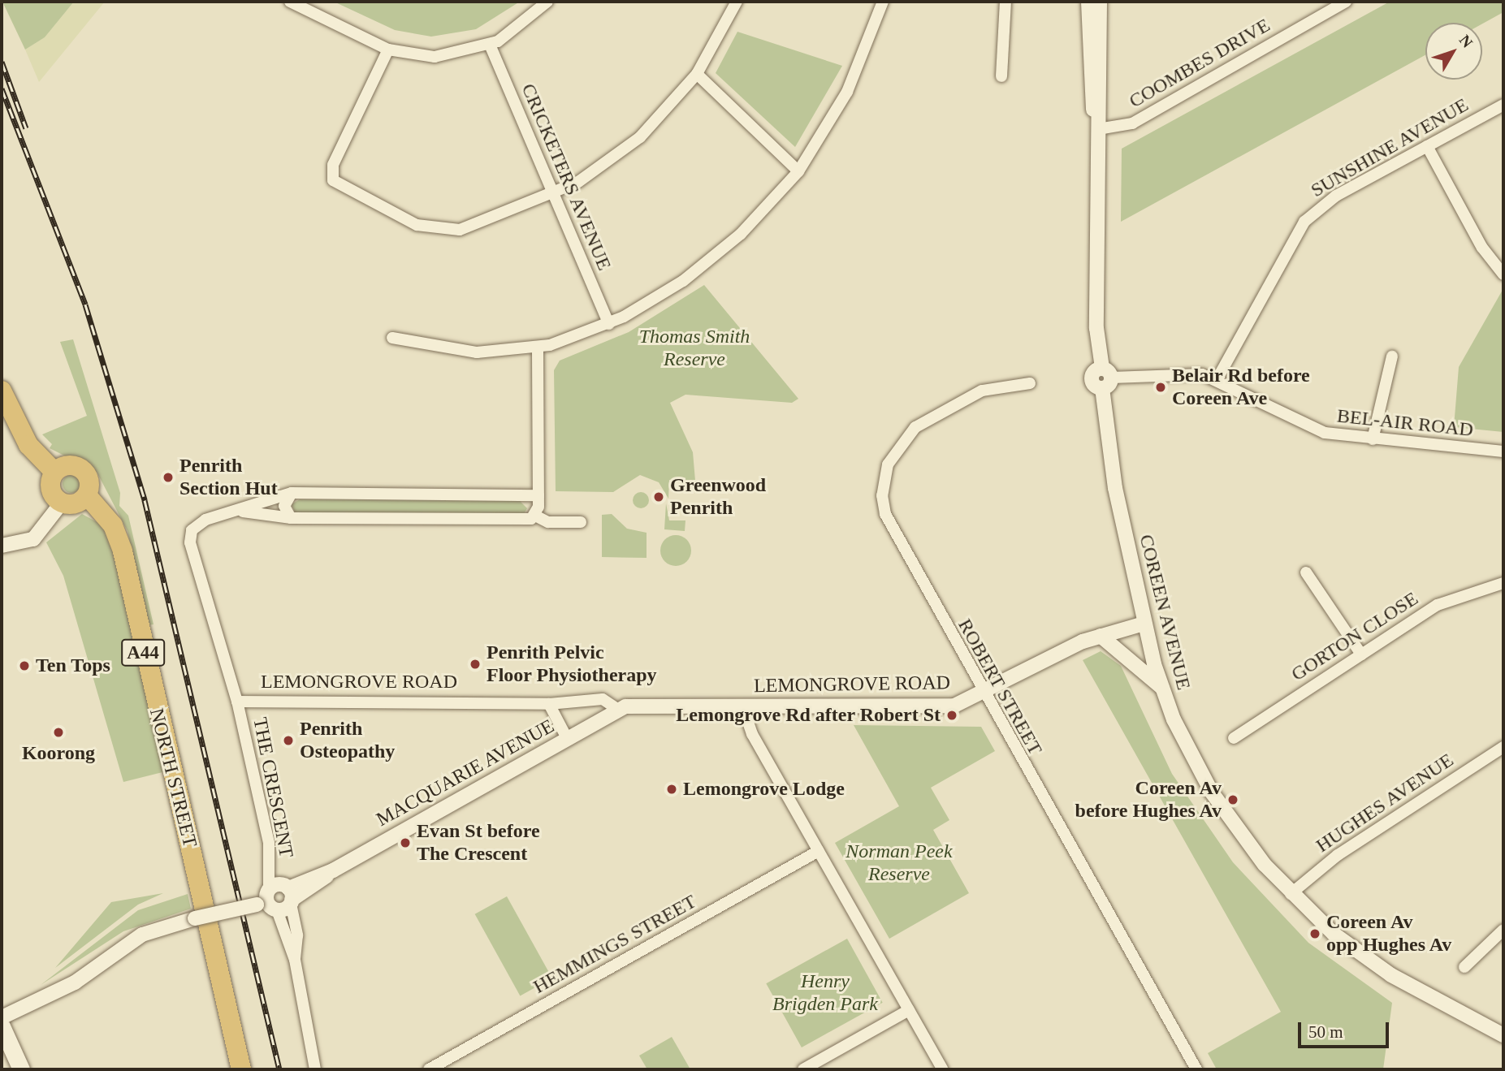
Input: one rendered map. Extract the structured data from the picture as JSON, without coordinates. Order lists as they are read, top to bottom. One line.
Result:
{"streets":{"highway":["A44","NORTH STREET"],"street":["COOMBES DRIVE","SUNSHINE AVENUE","CRICKETERS AVENUE","BEL-AIR ROAD","COREEN AVENUE","GORTON CLOSE","LEMONGROVE ROAD","ROBERT STREET","MACQUARIE AVENUE","THE CRESCENT","HUGHES AVENUE","HEMMINGS STREET"]},"crossings":[["COOMBES DRIVE","COREEN AVENUE"],["SUNSHINE AVENUE","BEL-AIR ROAD"],["BEL-AIR ROAD","COREEN AVENUE"],["COREEN AVENUE","LEMONGROVE ROAD"],["COREEN AVENUE","HUGHES AVENUE"],["A44","NORTH STREET"],["LEMONGROVE ROAD","ROBERT STREET"],["LEMONGROVE ROAD","MACQUARIE AVENUE"],["LEMONGROVE ROAD","THE CRESCENT"],["MACQUARIE AVENUE","THE CRESCENT"]],"parks":["Thomas Smith Reserve","Norman Peek Reserve","Henry Brigden Park"],"places":["Belair Rd before Coreen Ave","Penrith Section Hut","Greenwood Penrith","Penrith Pelvic Floor Physiotherapy","Ten Tops","Lemongrove Rd after Robert St","Koorong","Penrith Osteopathy","Lemongrove Lodge","Coreen Av before Hughes Av","Evan St before The Crescent","Coreen Av opp Hughes Av"],"scale_bar":"50 m","north":"top right"}
